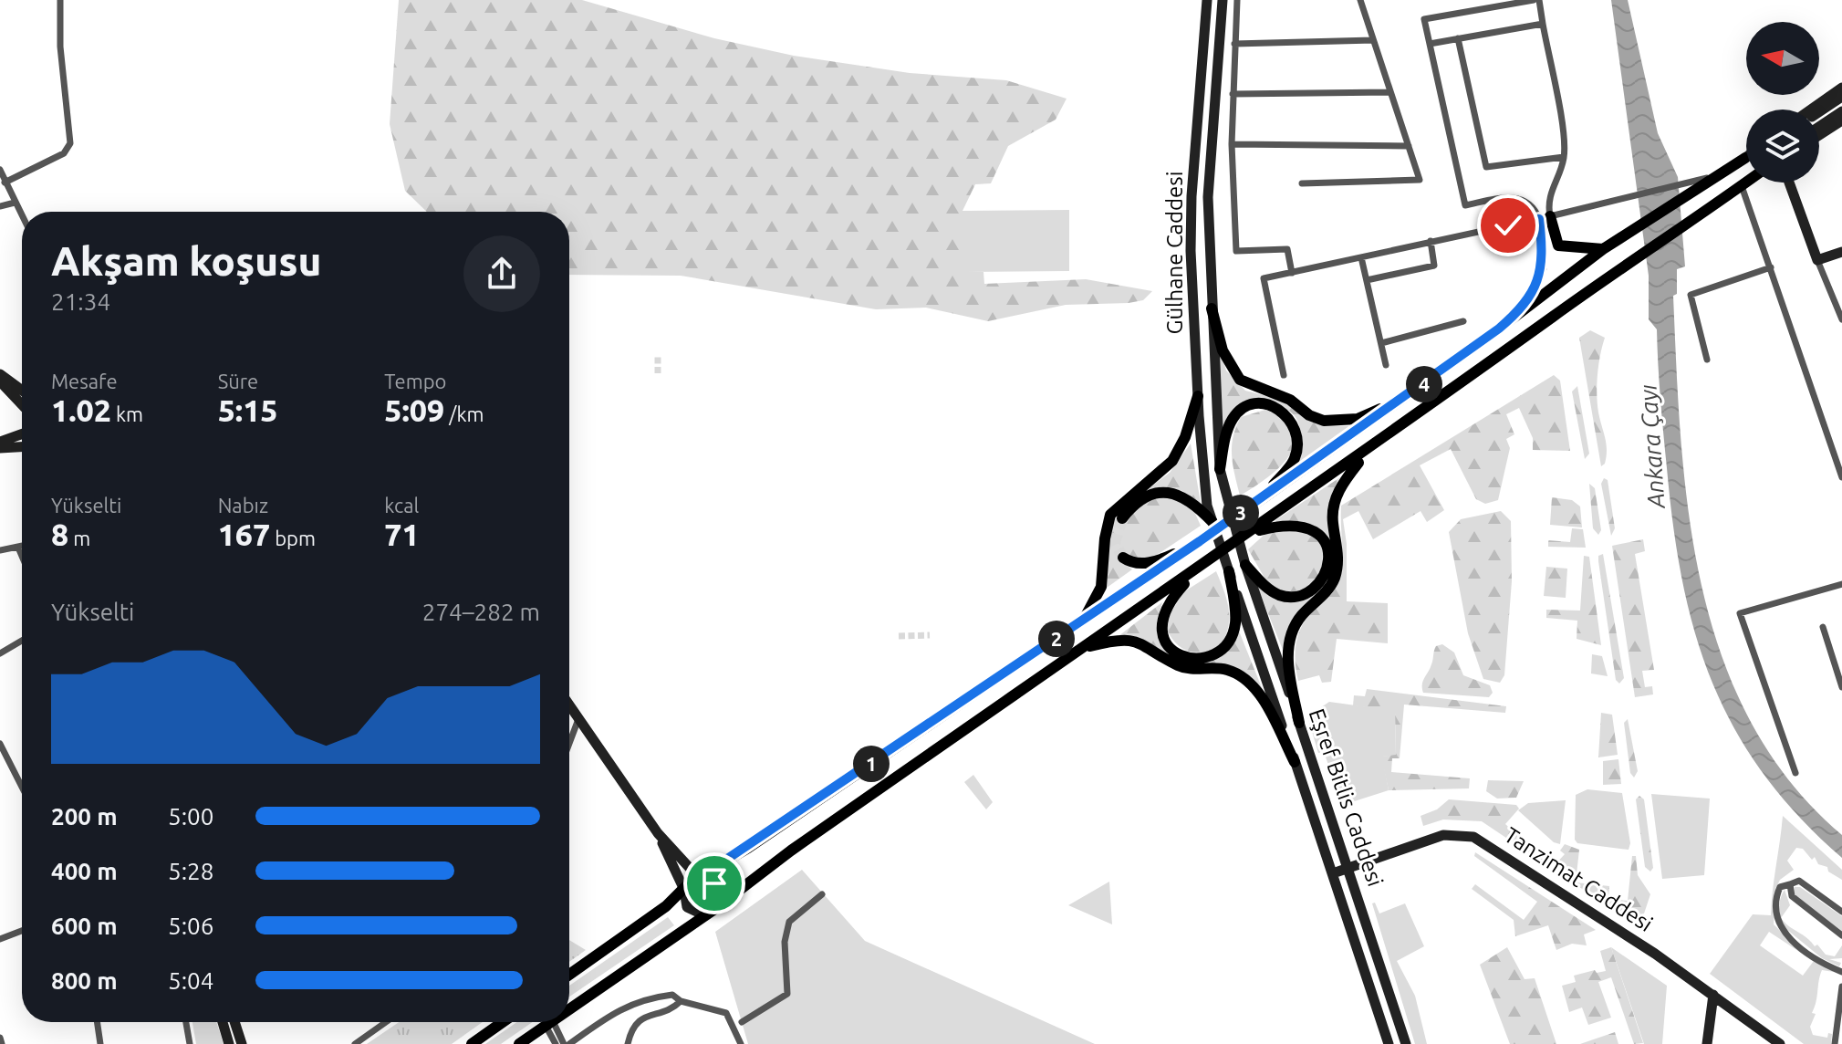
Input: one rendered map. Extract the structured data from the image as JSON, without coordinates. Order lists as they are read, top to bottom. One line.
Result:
{"streets":{"main road":["Gülhane Caddesi","Eşref Bitlis Caddesi","Tanzimat Caddesi"]},"crossings":[["Gülhane Caddesi","Eşref Bitlis Caddesi"],["Eşref Bitlis Caddesi","Tanzimat Caddesi"]],"water":["Ankara Çayı"],"north":"left","page":{"heading":["Akşam koşusu","21:34"],"stats":[["Mesafe","1.02 km"],["Süre","5:15"],["Tempo","5:09 /km"],["Yükselti","8 m"],["Nabız","167 bpm"],["kcal","71"]],"pins":["4","3","2","1"],"chart":["Yükselti","274–282 m"],"list":[{"name":"200 m","note":"5:00"},{"name":"400 m","note":"5:28"},{"name":"600 m","note":"5:06"},{"name":"800 m","note":"5:04"}]}}
